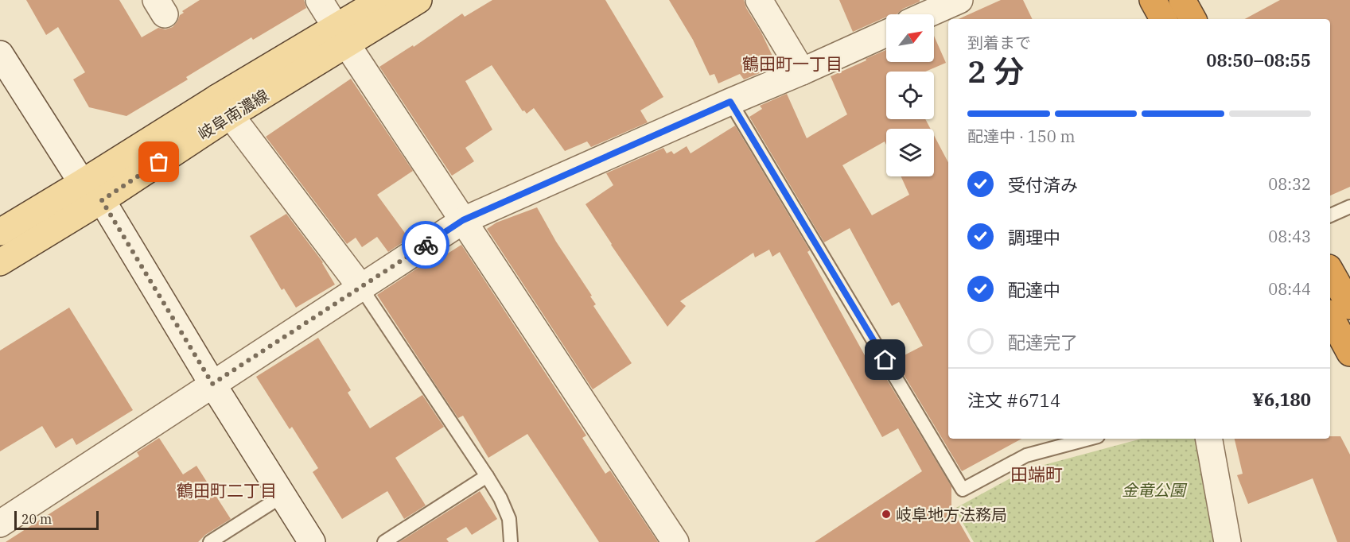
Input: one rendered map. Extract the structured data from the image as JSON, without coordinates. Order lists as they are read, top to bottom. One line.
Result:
{"streets":{"main road":["岐阜南濃線"]},"districts":["鶴田町一丁目","田端町","鶴田町二丁目"],"parks":["金竜公園"],"places":["岐阜地方法務局"],"scale_bar":"20 m","north":"top right","page":{"heading":["2 分","到着まで","08:50–08:55"],"panel":["注文 #6714","¥6,180"],"bar":"配達中 · 150 m","list":[["受付済み","08:32"],["調理中","08:43"],["配達中","08:44"],"配達完了"],"scale":"20 m"}}
